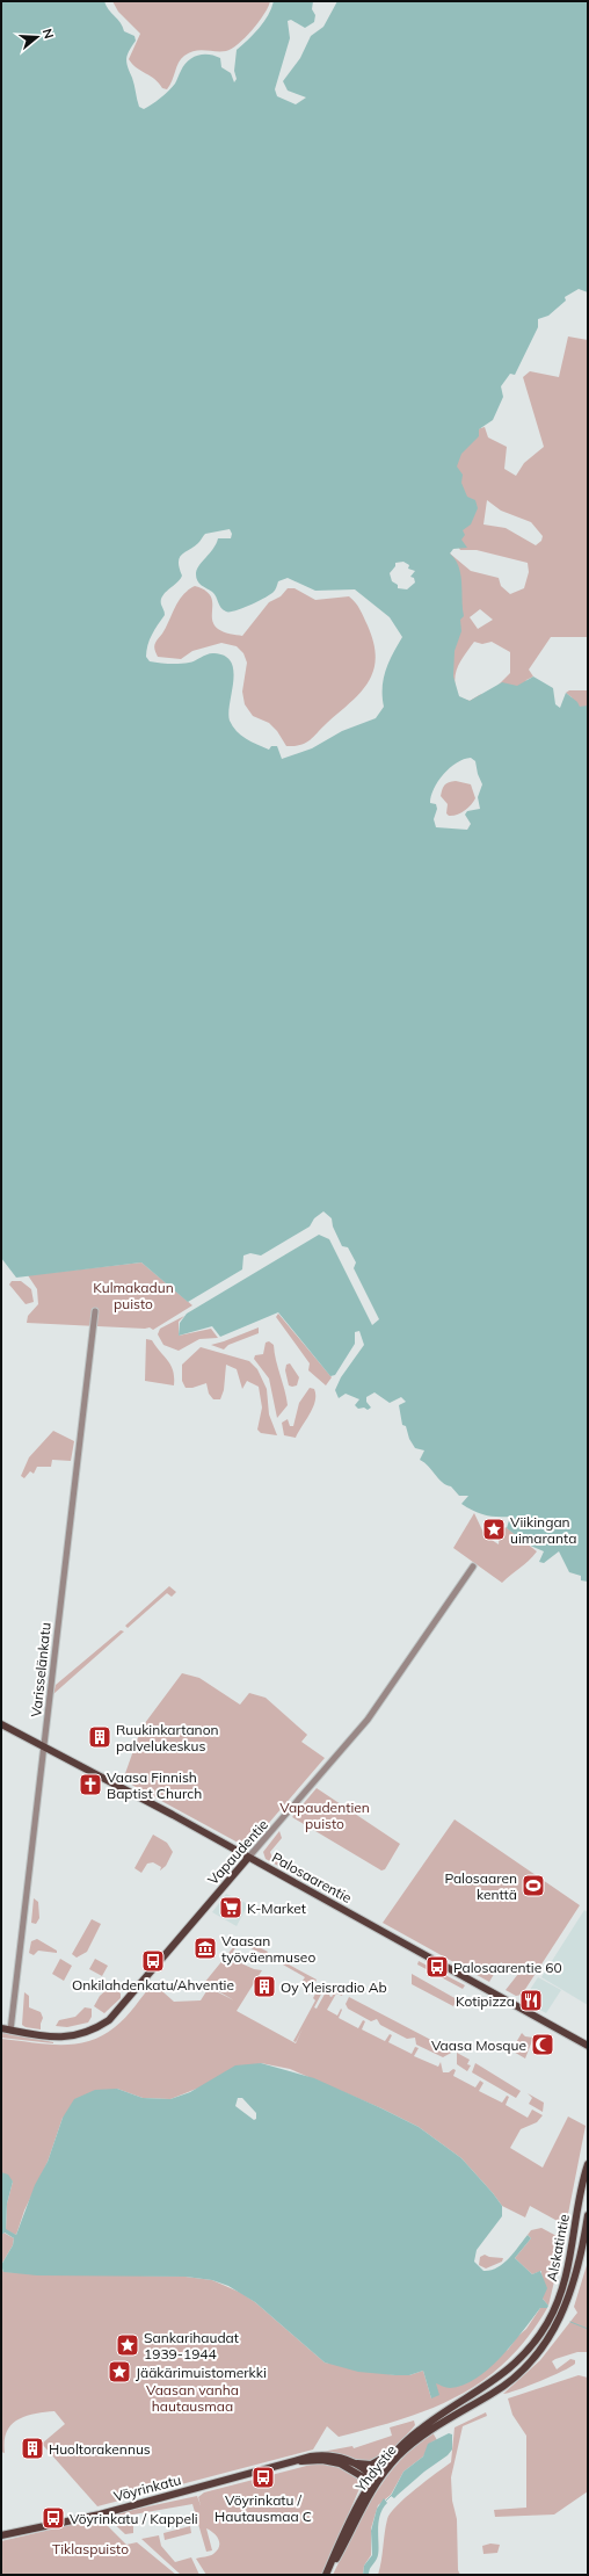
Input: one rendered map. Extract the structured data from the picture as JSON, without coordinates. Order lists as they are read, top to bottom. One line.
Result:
{"streets":{"main road":["Vapaudentie","Palosaarentie","Alskatintie","Yhdystie","Vöyrinkatu"],"street":["Varisselänkatu"]},"crossings":[["Varisselänkatu","Vapaudentie"],["Varisselänkatu","Palosaarentie"],["Vapaudentie","Palosaarentie"],["Alskatintie","Yhdystie"],["Yhdystie","Vöyrinkatu"]],"parks":["Kulmakadun puisto","Vapaudentien puisto","Vaasan vanha hautausmaa","Tiklaspuisto"],"places":{"place":["Viikingan uimaranta","Sankarihaudat 1939-1944","Jääkärimuistomerkki"],"building":["Ruukinkartanon palvelukeskus","Oy Yleisradio Ab","Huoltorakennus"],"church":["Vaasa Finnish Baptist Church"],"sports":["Palosaaren kenttä"],"supermarket":["K-Market"],"museum":["Vaasan työväenmuseo"],"bus stop":["Onkilahdenkatu/Ahventie","Palosaarentie 60","Vöyrinkatu / Hautausmaa C","Vöyrinkatu / Kappeli"],"restaurant":["Kotipizza"],"mosque":["Vaasa Mosque"]},"north":"right"}
